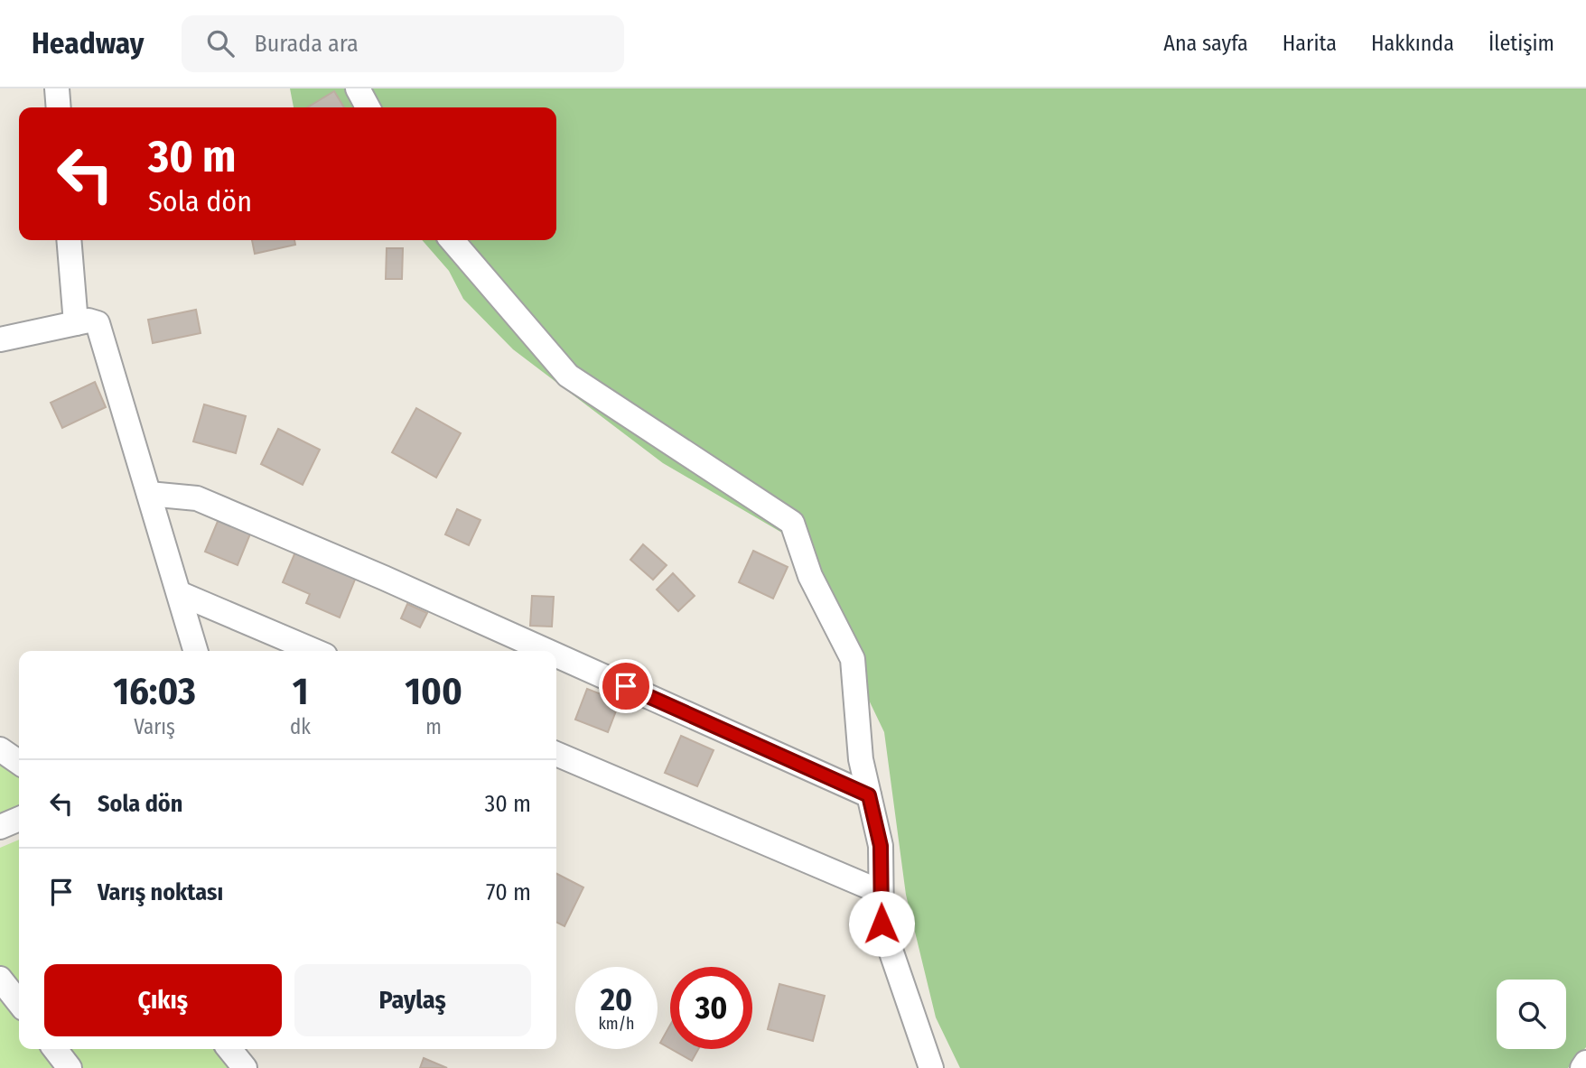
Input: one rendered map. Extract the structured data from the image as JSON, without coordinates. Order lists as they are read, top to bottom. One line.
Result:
{"page":{"header":"Headway","search":"Burada ara","nav":["Ana sayfa","Harita","Hakkında","İletişim"],"turn":["30 m","Sola dön"],"eta":["16:03","Varış","1","dk","100","m"],"list":[{"name":"Sola dön","value":"30 m"},{"name":"Varış noktası","value":"70 m"}],"buttons":["Çıkış","Paylaş"],"speed":"20 km/h","limit":"30"}}
